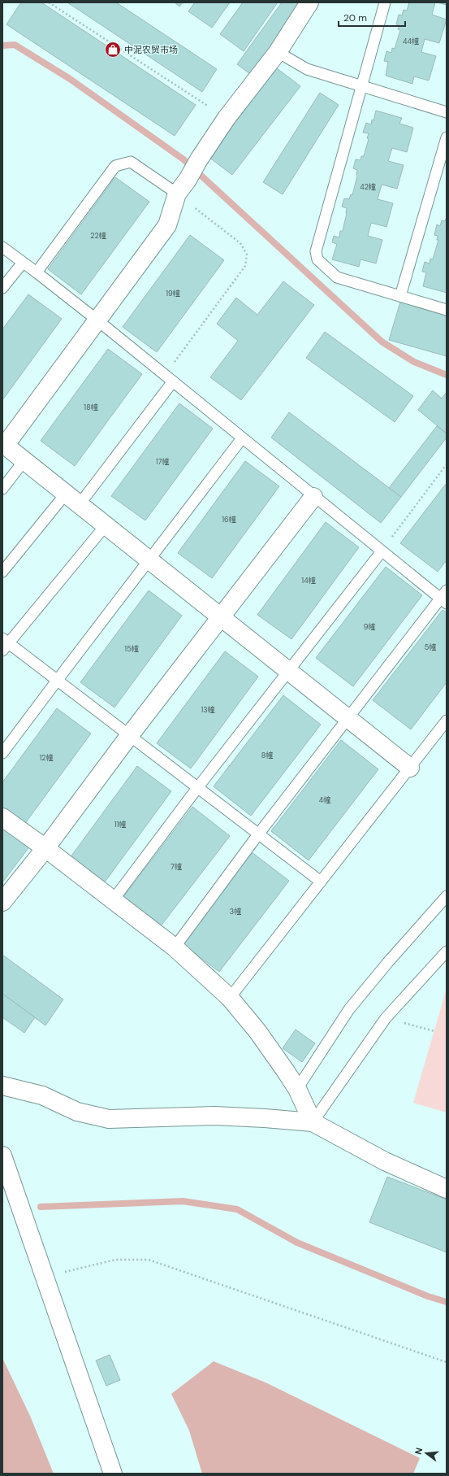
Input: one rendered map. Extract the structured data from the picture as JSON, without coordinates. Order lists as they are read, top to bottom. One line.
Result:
{"places":{"shop":["中泥农贸市场"]},"house_numbers":["44幢","42幢","22幢","19幢","18幢","17幢","16幢","14幢","9幢","5幢","15幢","13幢","8幢","12幢","4幢","11幢","7幢","3幢"],"scale_bar":"20 m","north":"left"}
